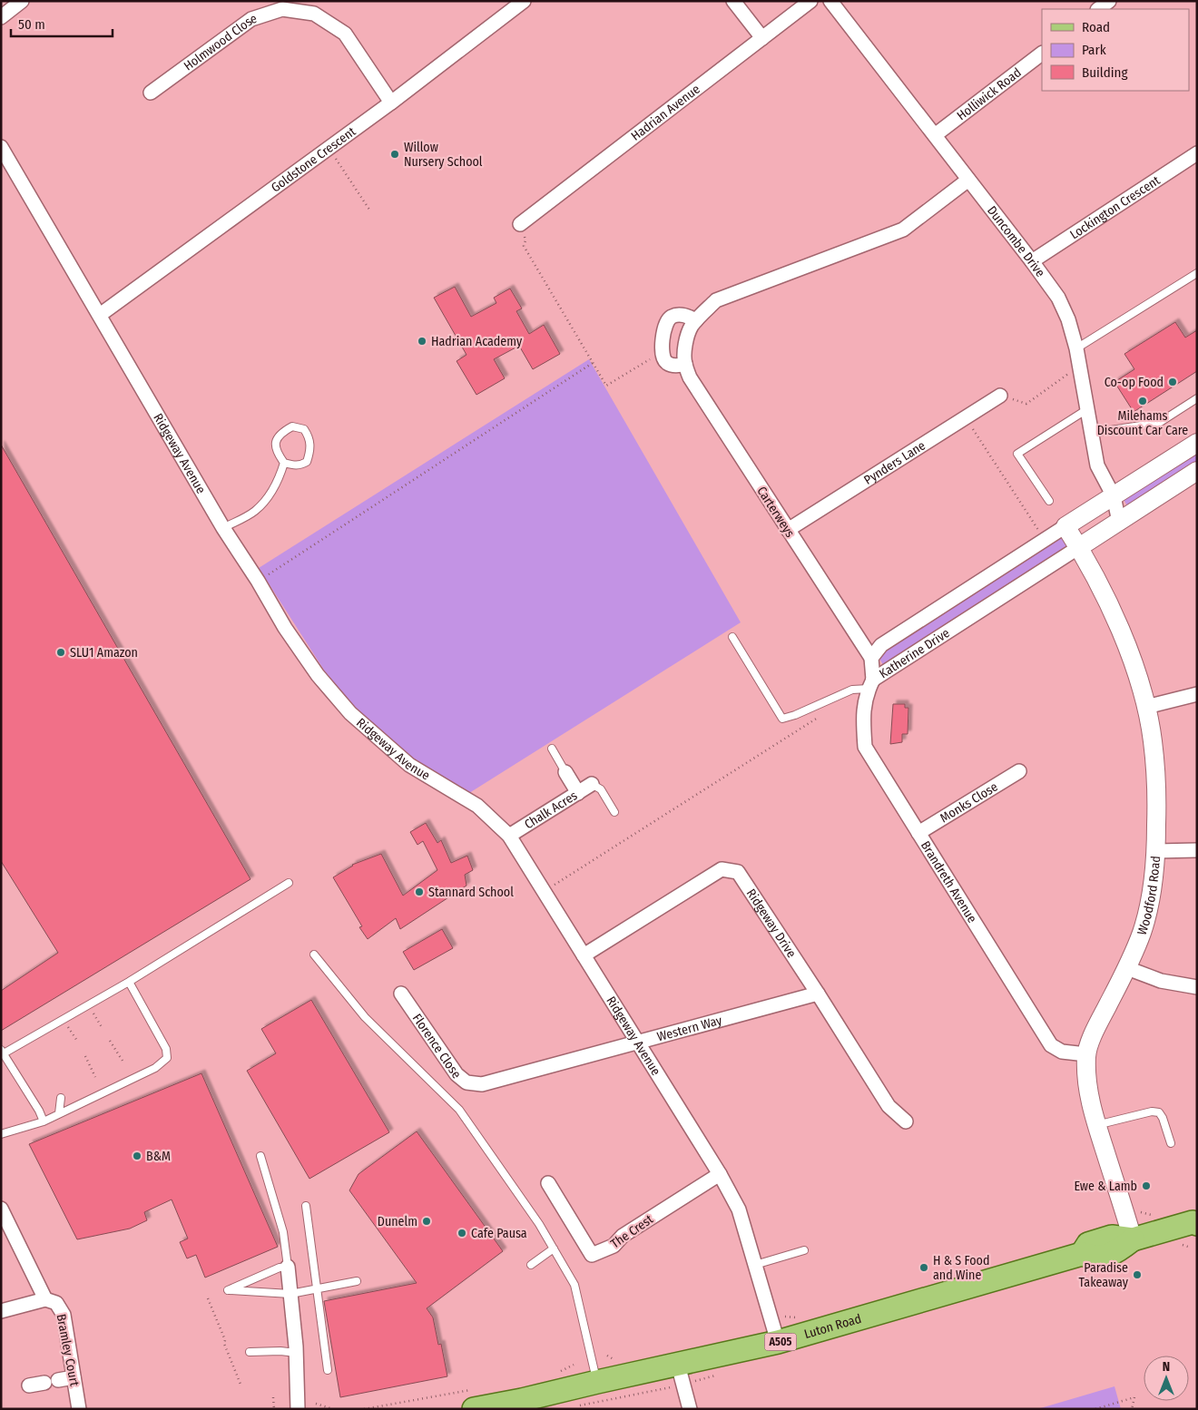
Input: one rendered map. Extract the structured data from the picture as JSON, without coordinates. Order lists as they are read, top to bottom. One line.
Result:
{"streets":{"main road":["Luton Road","A505"],"street":["Holmwood Close","Holliwick Road","Hadrian Avenue","Goldstone Crescent","Lockington Crescent","Duncombe Drive","Ridgeway Avenue","Pynders Lane","Carterweys","Katherine Drive","Monks Close","Chalk Acres","Brandreth Avenue","Woodford Road","Ridgeway Drive","Western Way","Florence Close","The Crest","Bramley Court"]},"crossings":[["Holmwood Close","Goldstone Crescent"],["Holliwick Road","Duncombe Drive"],["Goldstone Crescent","Ridgeway Avenue"],["Lockington Crescent","Duncombe Drive"],["Duncombe Drive","Carterweys"],["Duncombe Drive","Katherine Drive"],["Ridgeway Avenue","Chalk Acres"],["Ridgeway Avenue","Ridgeway Drive"],["Ridgeway Avenue","Western Way"],["Ridgeway Avenue","The Crest"],["Ridgeway Avenue","Luton Road"],["Pynders Lane","Carterweys"],["Carterweys","Katherine Drive"],["Katherine Drive","Brandreth Avenue"],["Katherine Drive","Woodford Road"],["Monks Close","Brandreth Avenue"],["Brandreth Avenue","Woodford Road"],["Woodford Road","Luton Road"],["Ridgeway Drive","Western Way"],["Western Way","Florence Close"]],"places":["Willow Nursery School","Hadrian Academy","Co-op Food","Milehams Discount Car Care","SLU1 Amazon","Stannard School","B&M","Ewe & Lamb","Dunelm","Cafe Pausa","H & S Food and Wine","Paradise Takeaway"],"legend":["Road","Park","Building"],"scale_bar":"50 m","north":"top"}
